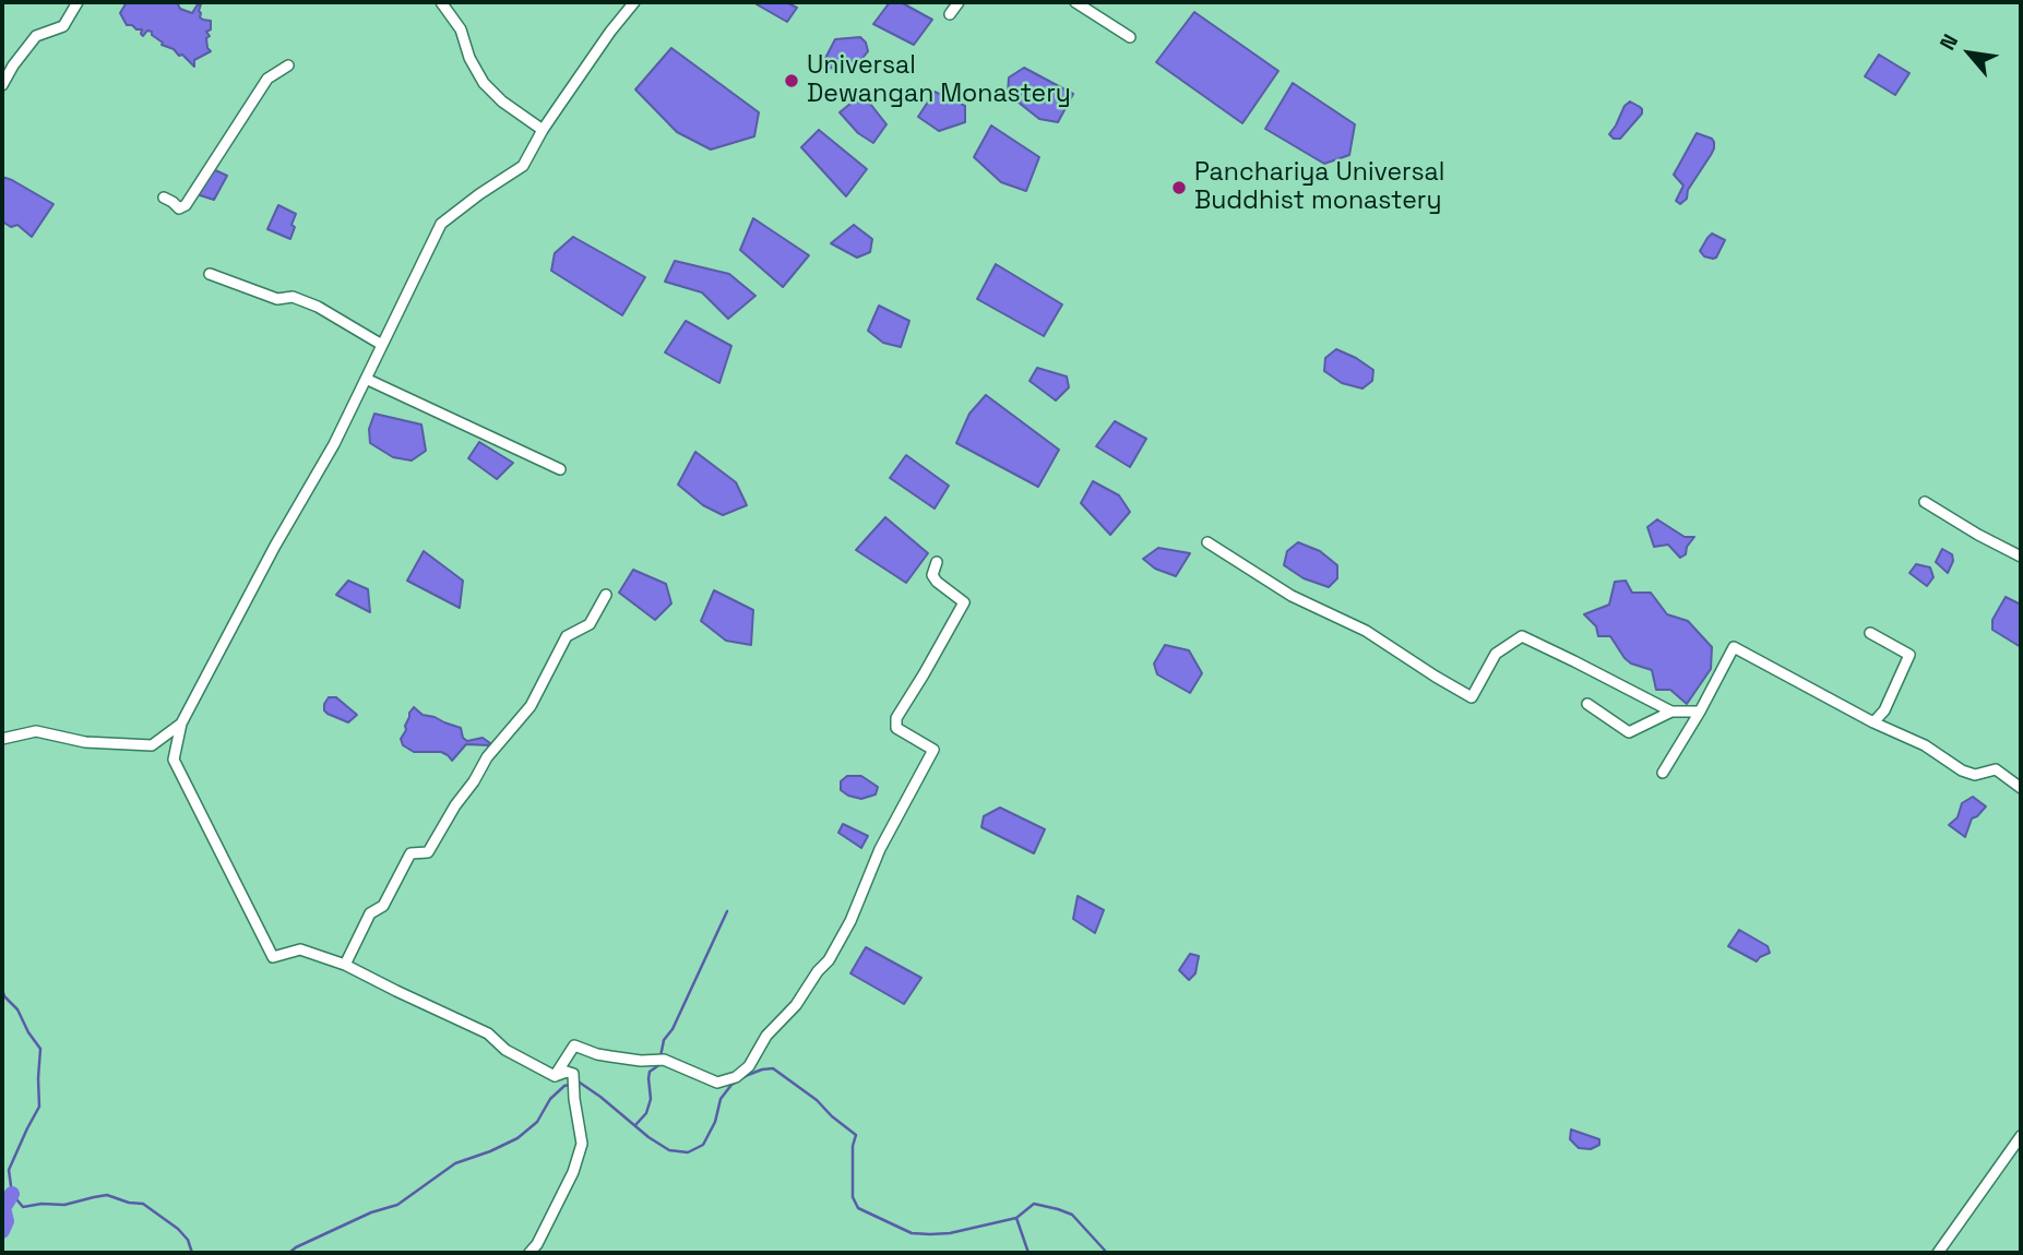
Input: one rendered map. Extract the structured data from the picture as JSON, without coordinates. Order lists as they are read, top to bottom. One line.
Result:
{"places":["Universal Dewangan Monastery","Panchariya Universal Buddhist monastery"],"north":"top left"}
